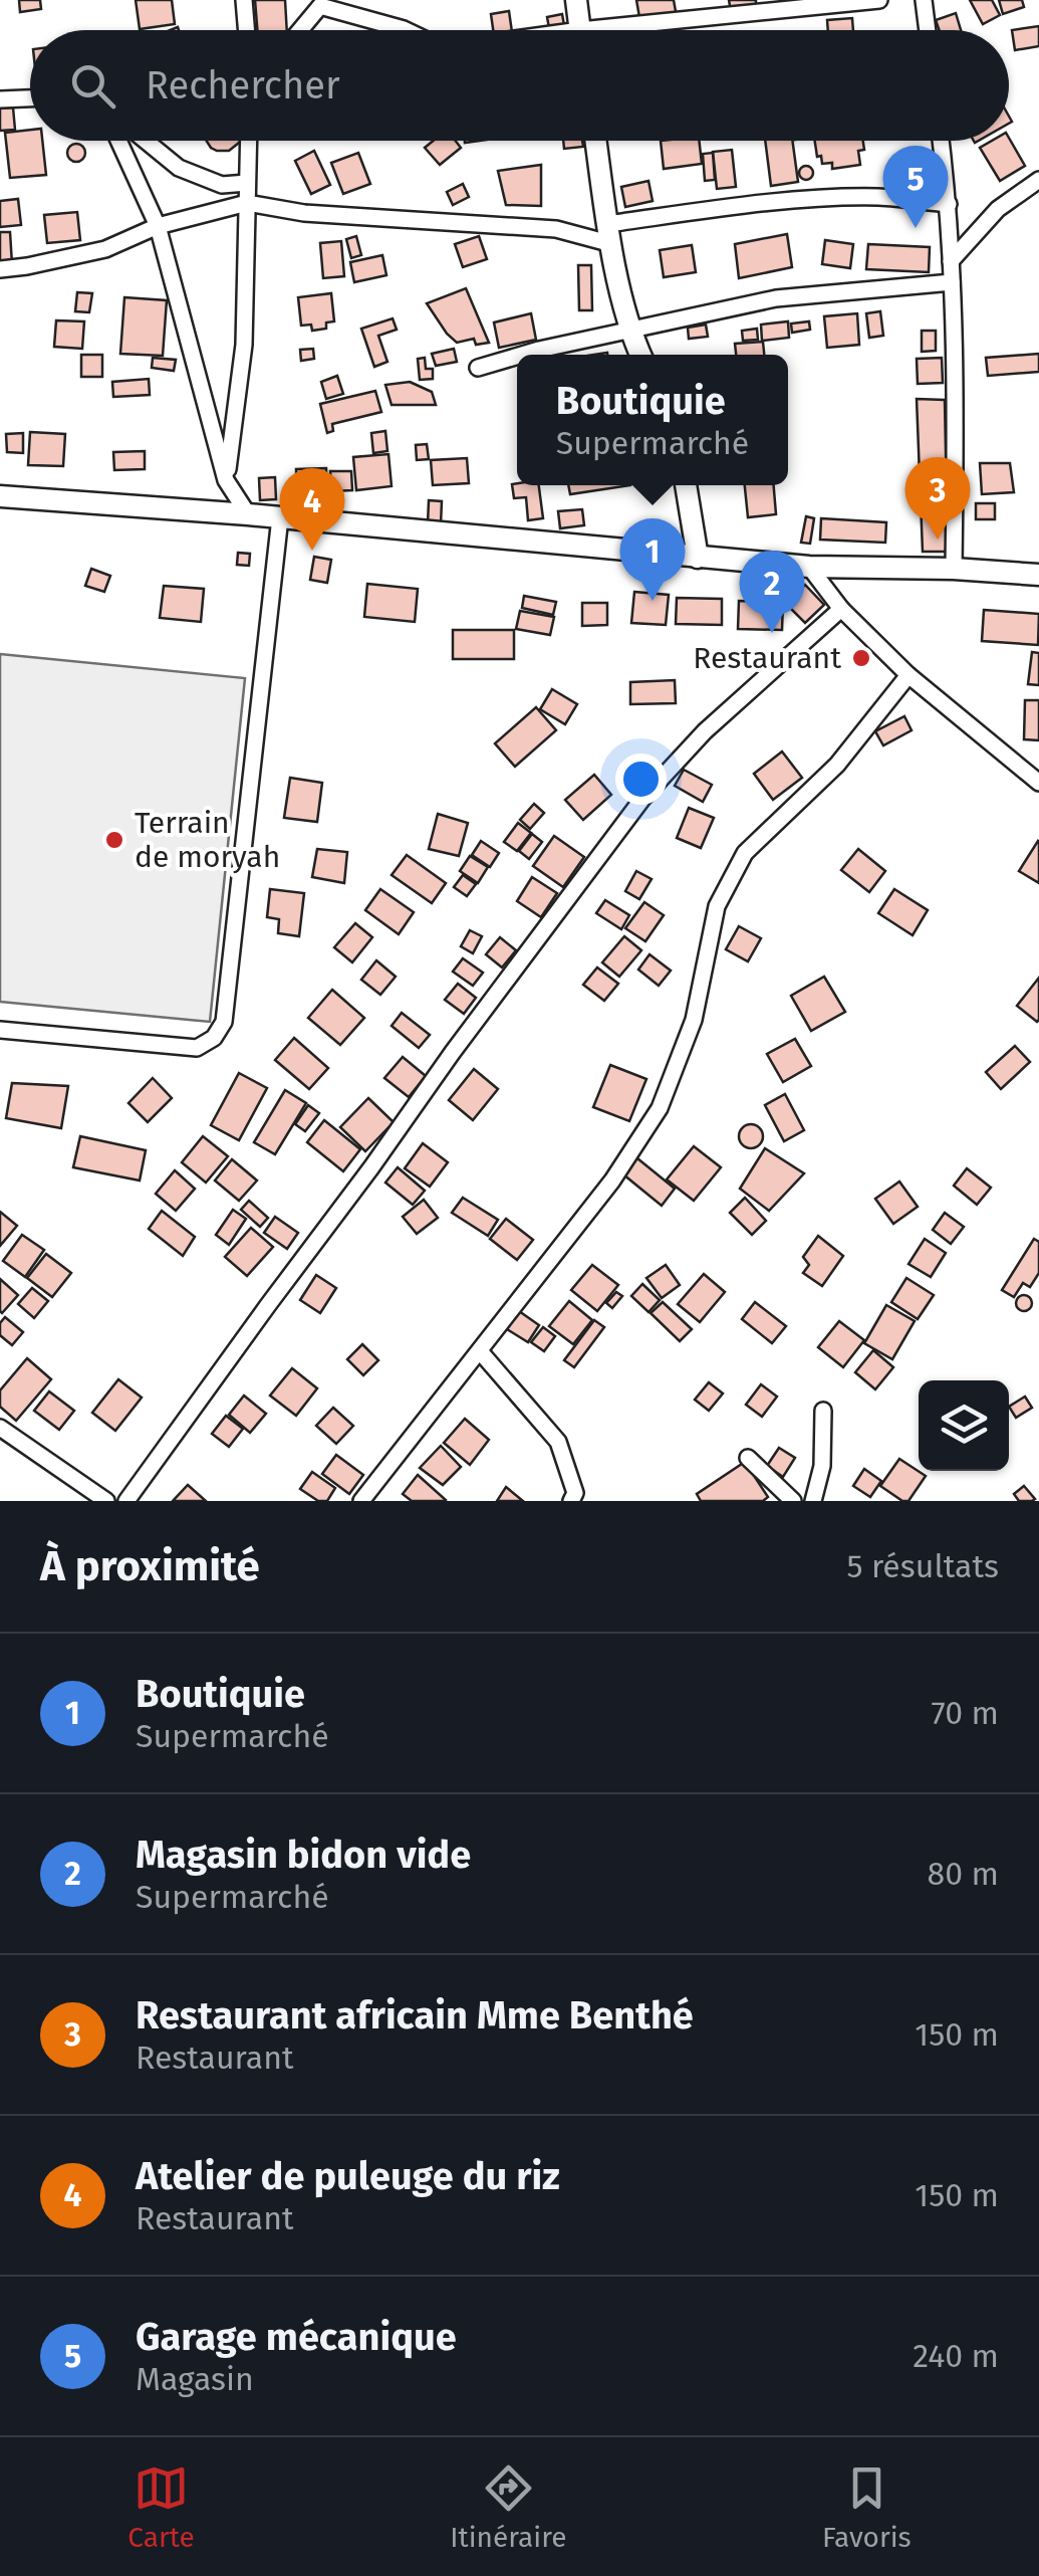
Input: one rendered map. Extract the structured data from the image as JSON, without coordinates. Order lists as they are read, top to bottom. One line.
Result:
{"places":["Restaurant","Terrain de moryah"],"page":{"search":"Rechercher","pins":["5","3","4","1","2"],"popup":["Boutiquie","Supermarché"],"heading":["À proximité","5 résultats"],"list":[{"mark":"1","name":"Boutiquie","note":"Supermarché","value":"70 m"},{"mark":"2","name":"Magasin bidon vide","note":"Supermarché","value":"80 m"},{"mark":"3","name":"Restaurant africain Mme Benthé","note":"Restaurant","value":"150 m"},{"mark":"4","name":"Atelier de puleuge du riz","note":"Restaurant","value":"150 m"},{"mark":"5","name":"Garage mécanique","note":"Magasin","value":"240 m"}],"nav":["Carte","Itinéraire","Favoris"]}}
